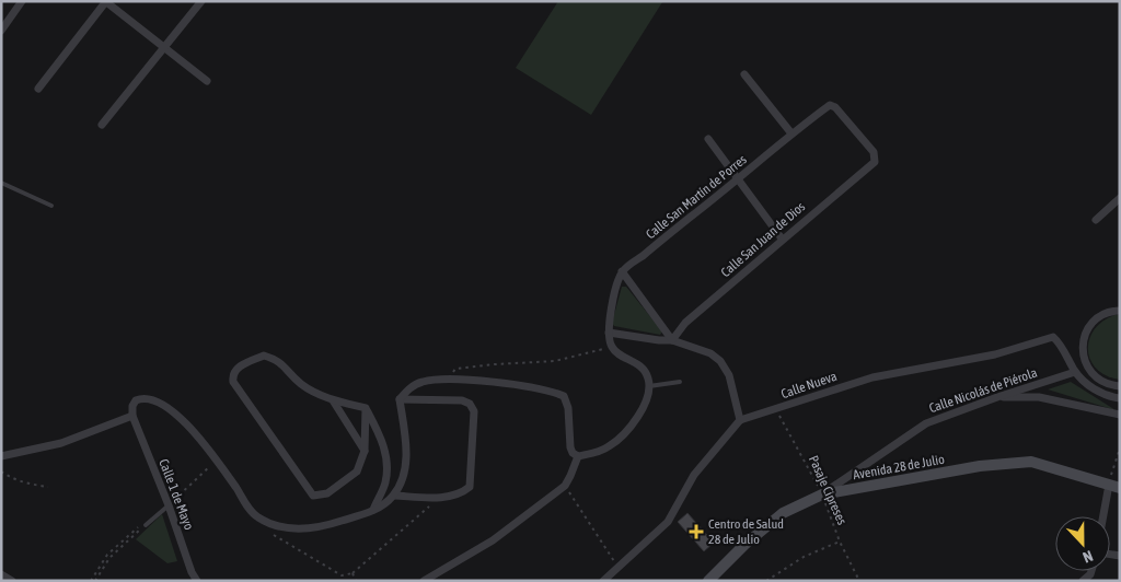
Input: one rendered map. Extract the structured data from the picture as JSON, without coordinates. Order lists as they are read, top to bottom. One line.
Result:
{"streets":{"street":["Calle San Martín de Porres","Calle San Juan de Dios","Calle Nueva","Calle Nicolás de Piérola","Avenida 28 de Julio","Calle 1 de Mayo"],"path":["Pasaje Cipreses"]},"crossings":[["Calle San Martín de Porres","Calle San Juan de Dios"],["Calle Nueva","Calle Nicolás de Piérola"],["Calle Nueva","Pasaje Cipreses"],["Calle Nicolás de Piérola","Avenida 28 de Julio"],["Calle Nicolás de Piérola","Pasaje Cipreses"],["Avenida 28 de Julio","Pasaje Cipreses"]],"places":{"health":["Centro de Salud 28 de Julio"]},"north":"bottom"}
